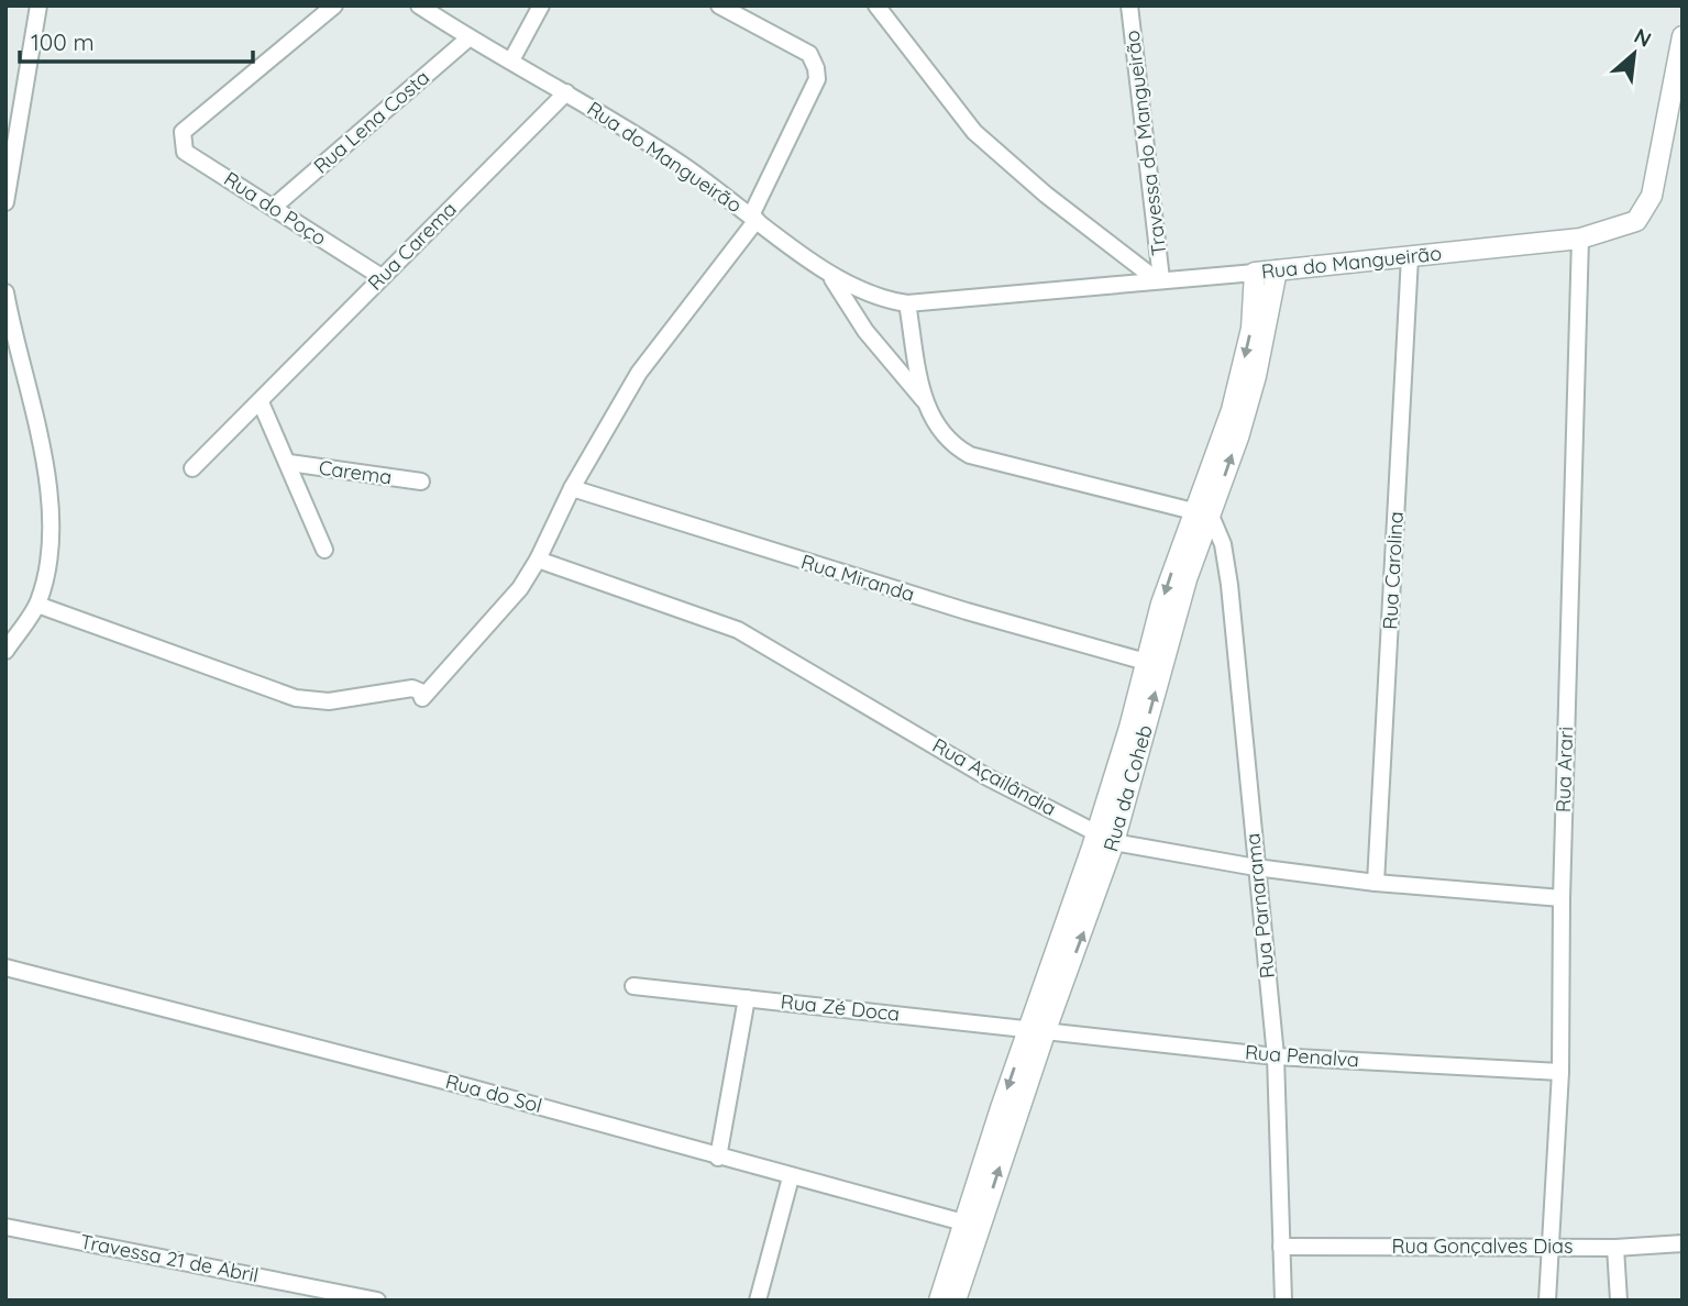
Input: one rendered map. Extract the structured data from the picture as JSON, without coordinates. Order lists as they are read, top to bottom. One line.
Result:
{"streets":{"street":["Rua Lena Costa","Travessa do Mangueirão","Rua do Mangueirão","Rua do Poço","Rua Carema","Carema","Rua Carolina","Rua Miranda","Rua Arari","Rua Açailândia","Rua da Coheb","Rua Parnarama","Rua Zé Doca","Rua Penalva","Rua do Sol","Rua Gonçalves Dias","Travessa 21 de Abril"]},"crossings":[["Rua Lena Costa","Rua do Mangueirão"],["Rua Lena Costa","Rua do Poço"],["Travessa do Mangueirão","Rua do Mangueirão"],["Rua do Mangueirão","Rua Carema"],["Rua do Mangueirão","Rua Carolina"],["Rua do Mangueirão","Rua Arari"],["Rua do Mangueirão","Rua da Coheb"],["Rua do Poço","Rua Carema"],["Rua Carema","Carema"],["Rua Carolina","Rua Açailândia"],["Rua Miranda","Rua da Coheb"],["Rua Arari","Rua Açailândia"],["Rua Arari","Rua Penalva"],["Rua Arari","Rua Gonçalves Dias"],["Rua Açailândia","Rua da Coheb"],["Rua Açailândia","Rua Parnarama"],["Rua da Coheb","Rua Parnarama"],["Rua da Coheb","Rua Zé Doca"],["Rua da Coheb","Rua Penalva"],["Rua da Coheb","Rua do Sol"],["Rua Parnarama","Rua Penalva"],["Rua Parnarama","Rua Gonçalves Dias"],["Rua Zé Doca","Rua Penalva"]],"scale_bar":"100 m","north":"top right"}
